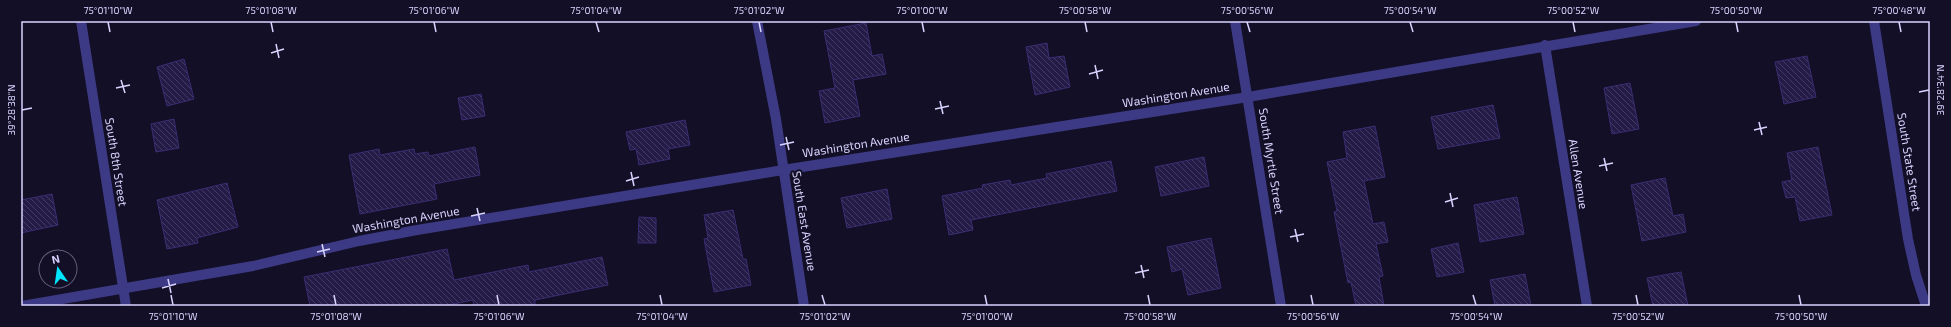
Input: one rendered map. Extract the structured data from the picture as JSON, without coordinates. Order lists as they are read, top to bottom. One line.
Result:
{"streets":{"street":["Washington Avenue","South Myrtle Street","South 8th Street","South State Street","Allen Avenue","South East Avenue"]},"crossings":[["Washington Avenue","South Myrtle Street"],["Washington Avenue","South 8th Street"],["Washington Avenue","Allen Avenue"],["Washington Avenue","South East Avenue"]],"north":"top","coordinates":["75°01'10\"W","75°01'08\"W","75°01'06\"W","75°01'04\"W","75°01'02\"W","75°01'00\"W","75°00'58\"W","75°00'56\"W","75°00'54\"W","75°00'52\"W","75°00'50\"W","75°00'48\"W","39°28'34\"N","39°28'38\"N"]}
